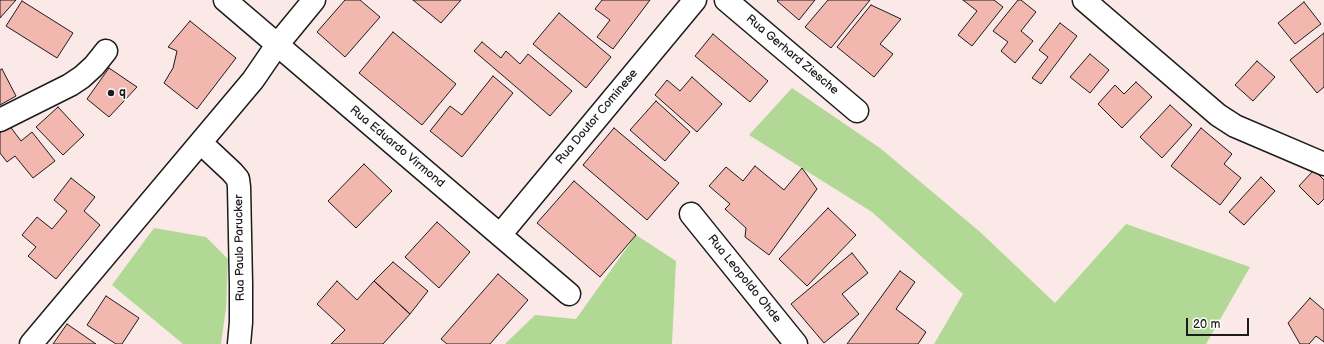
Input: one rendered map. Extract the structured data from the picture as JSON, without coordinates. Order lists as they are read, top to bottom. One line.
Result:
{"streets":{"street":["Rua Gerhard Ziesche","Rua Doutor Cominese","Rua Eduardo Virmond","Rua Paulo Parucker","Rua Leopoldo Ohde"]},"crossings":[["Rua Doutor Cominese","Rua Eduardo Virmond"]],"places":["q"],"scale_bar":"20 m"}
